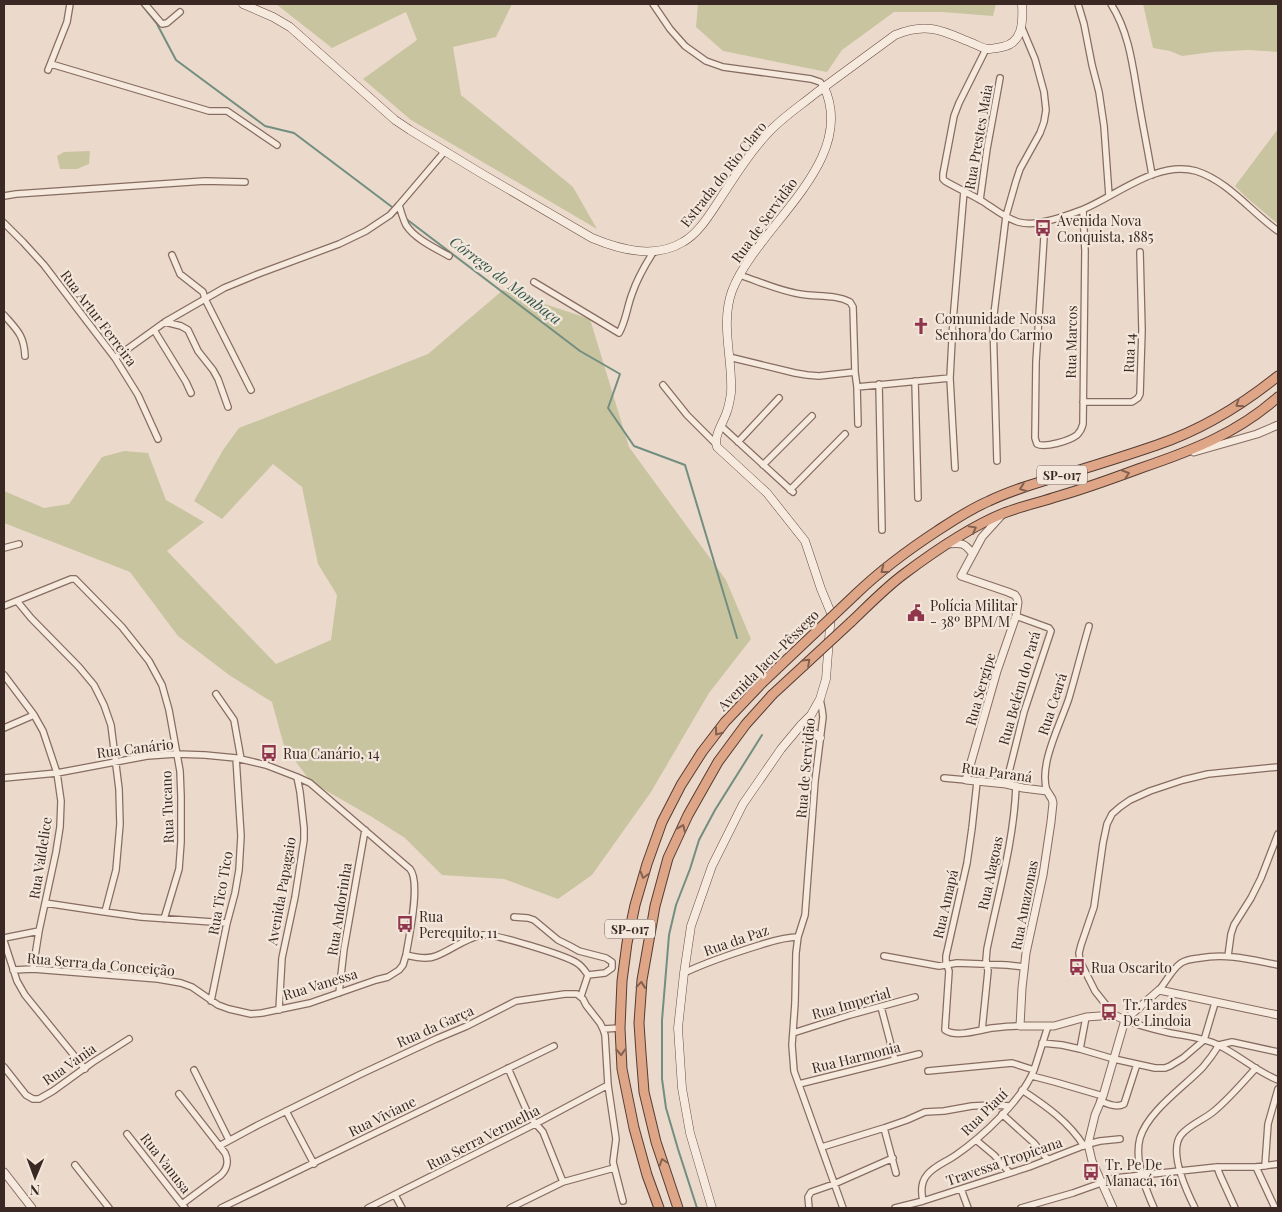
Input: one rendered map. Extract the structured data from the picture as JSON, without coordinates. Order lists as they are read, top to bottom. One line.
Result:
{"streets":{"highway":["SP-017","Avenida Jacu-Pêssego"],"main road":["Estrada do Rio Claro","Rua de Servidão"],"street":["Rua Prestes Maia","Rua Artur Ferreira","Rua Marcos","Rua 14","Rua Belém do Pará","Rua Sergipe","Rua Ceará","Rua Canário","Rua Paraná","Rua Tucano","Rua Valdelice","Rua Alagoas","Avenida Papagaio","Rua Tico Tico","Rua Amapá","Rua Amazonas","Rua Andorinha","Rua da Paz","Rua Serra da Conceição","Rua Vanessa","Rua Imperial","Rua da Garça","Rua Harmonia","Rua Vania","Rua Piauí","Rua Viviane","Rua Serra Vermelha","Travessa Tropicana","Rua Vanusa"]},"crossings":[["Estrada do Rio Claro","Rua de Servidão"],["Rua de Servidão","Rua da Paz"],["Rua de Servidão","Rua Imperial"],["Rua de Servidão","Rua Harmonia"],["Rua Marcos","Rua 14"],["Rua Belém do Pará","Rua Sergipe"],["Rua Belém do Pará","Rua Paraná"],["Rua Sergipe","Rua Paraná"],["Rua Ceará","Rua Paraná"],["Rua Ceará","Rua Amazonas"],["Rua Canário","Rua Tucano"],["Rua Canário","Rua Valdelice"],["Rua Canário","Avenida Papagaio"],["Rua Canário","Rua Tico Tico"],["Rua Canário","Rua Andorinha"],["Rua Canário","Rua Vanessa"],["Rua Paraná","Rua Alagoas"],["Rua Paraná","Rua Amapá"],["Rua Paraná","Rua Amazonas"],["Rua Valdelice","Rua Serra da Conceição"],["Rua Alagoas","Rua Amapá"],["Avenida Papagaio","Rua Vanessa"],["Rua Tico Tico","Rua Serra da Conceição"],["Rua Tico Tico","Rua Vanessa"],["Rua Andorinha","Rua Vanessa"],["Rua Serra da Conceição","Rua Vanessa"],["Rua Piauí","Travessa Tropicana"]],"water":["Córrego do Mombaça"],"places":{"bus stop":["Avenida Nova Conquista, 1885","Rua Canário, 14","Rua Perequito, 11","Rua Oscarito","Tr. Tardes De Lindoia","Tr. Pe De Manacá, 161"],"church":["Comunidade Nossa Senhora do Carmo"],"public building":["Polícia Militar - 38º BPM/M"]},"north":"bottom"}
